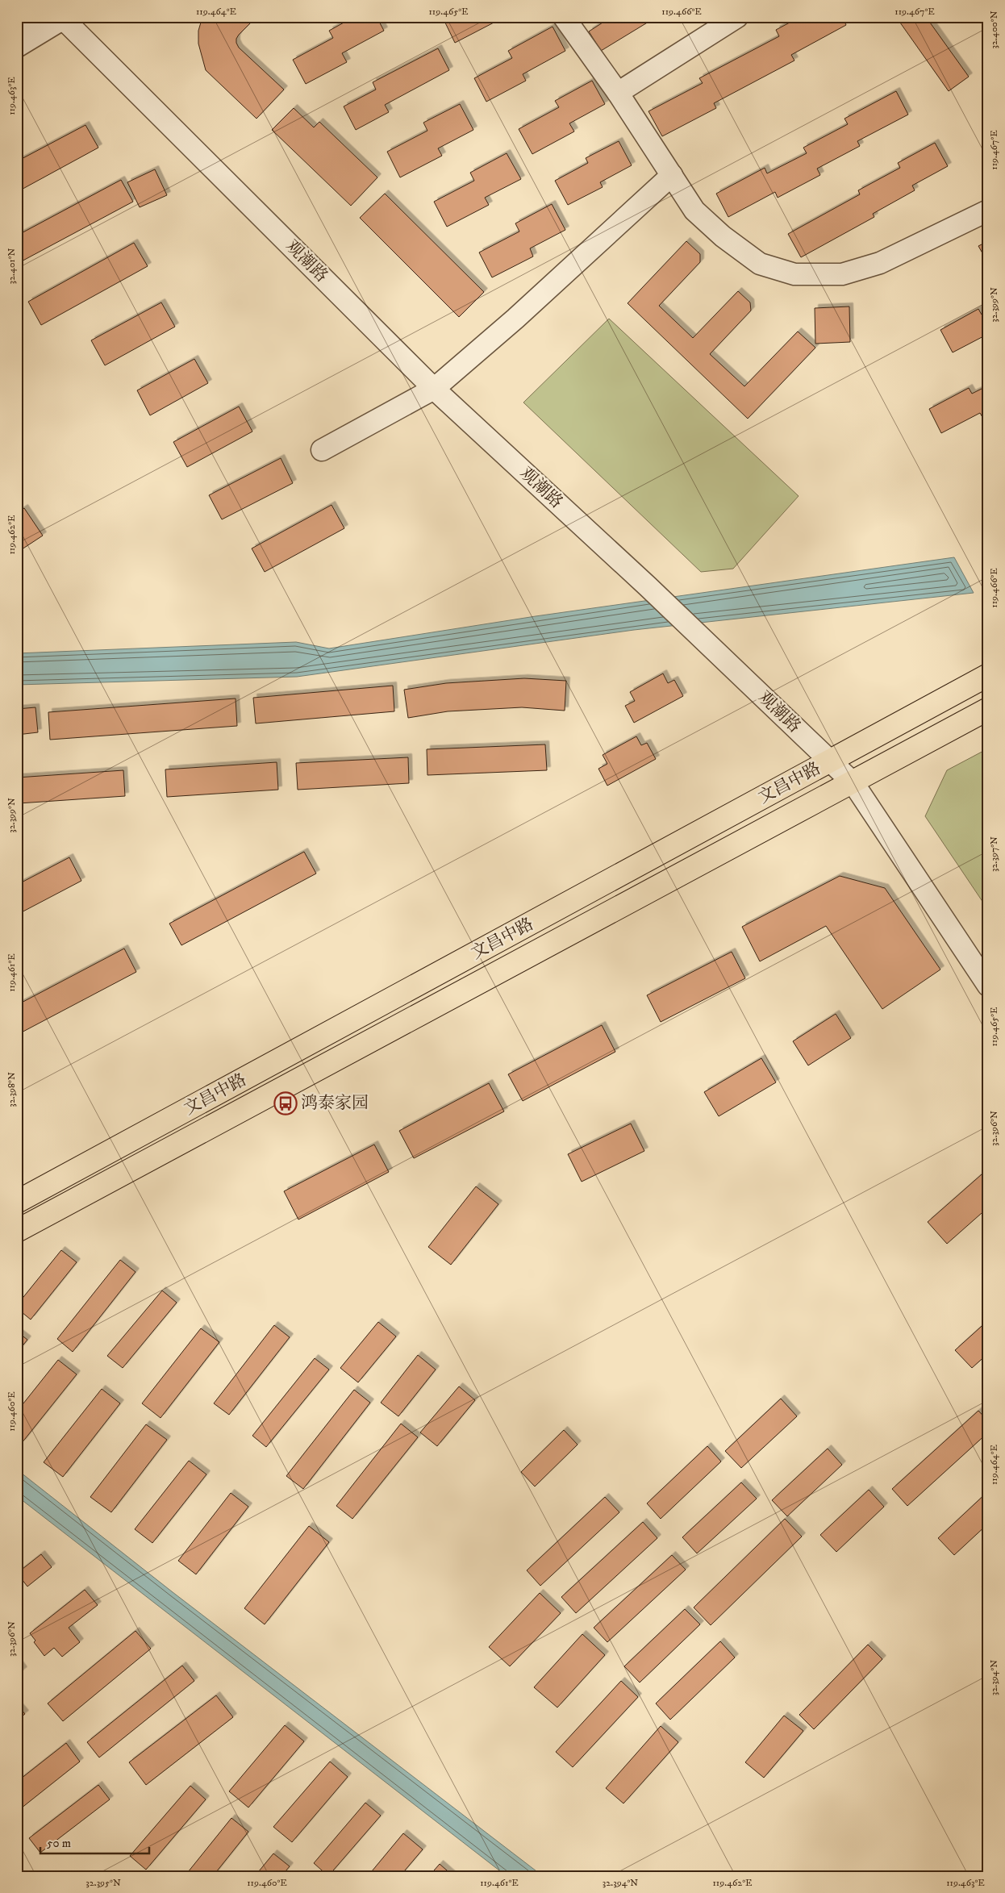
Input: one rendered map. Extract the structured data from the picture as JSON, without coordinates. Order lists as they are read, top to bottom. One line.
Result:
{"streets":{"main road":["文昌中路"],"street":["观潮路"]},"crossings":[["观潮路","文昌中路"]],"places":{"bus stop":["鸿泰家园"]},"scale_bar":"50 m","coordinates":["119.464°E","119.465°E","119.466°E","119.467°E","32.400°N","119.463°E","32.401°N","32.399°N","119.462°E","32.397°N","119.461°E","32.398°N","32.396°N","119.460°E","32.394°N","32.395°N"]}
